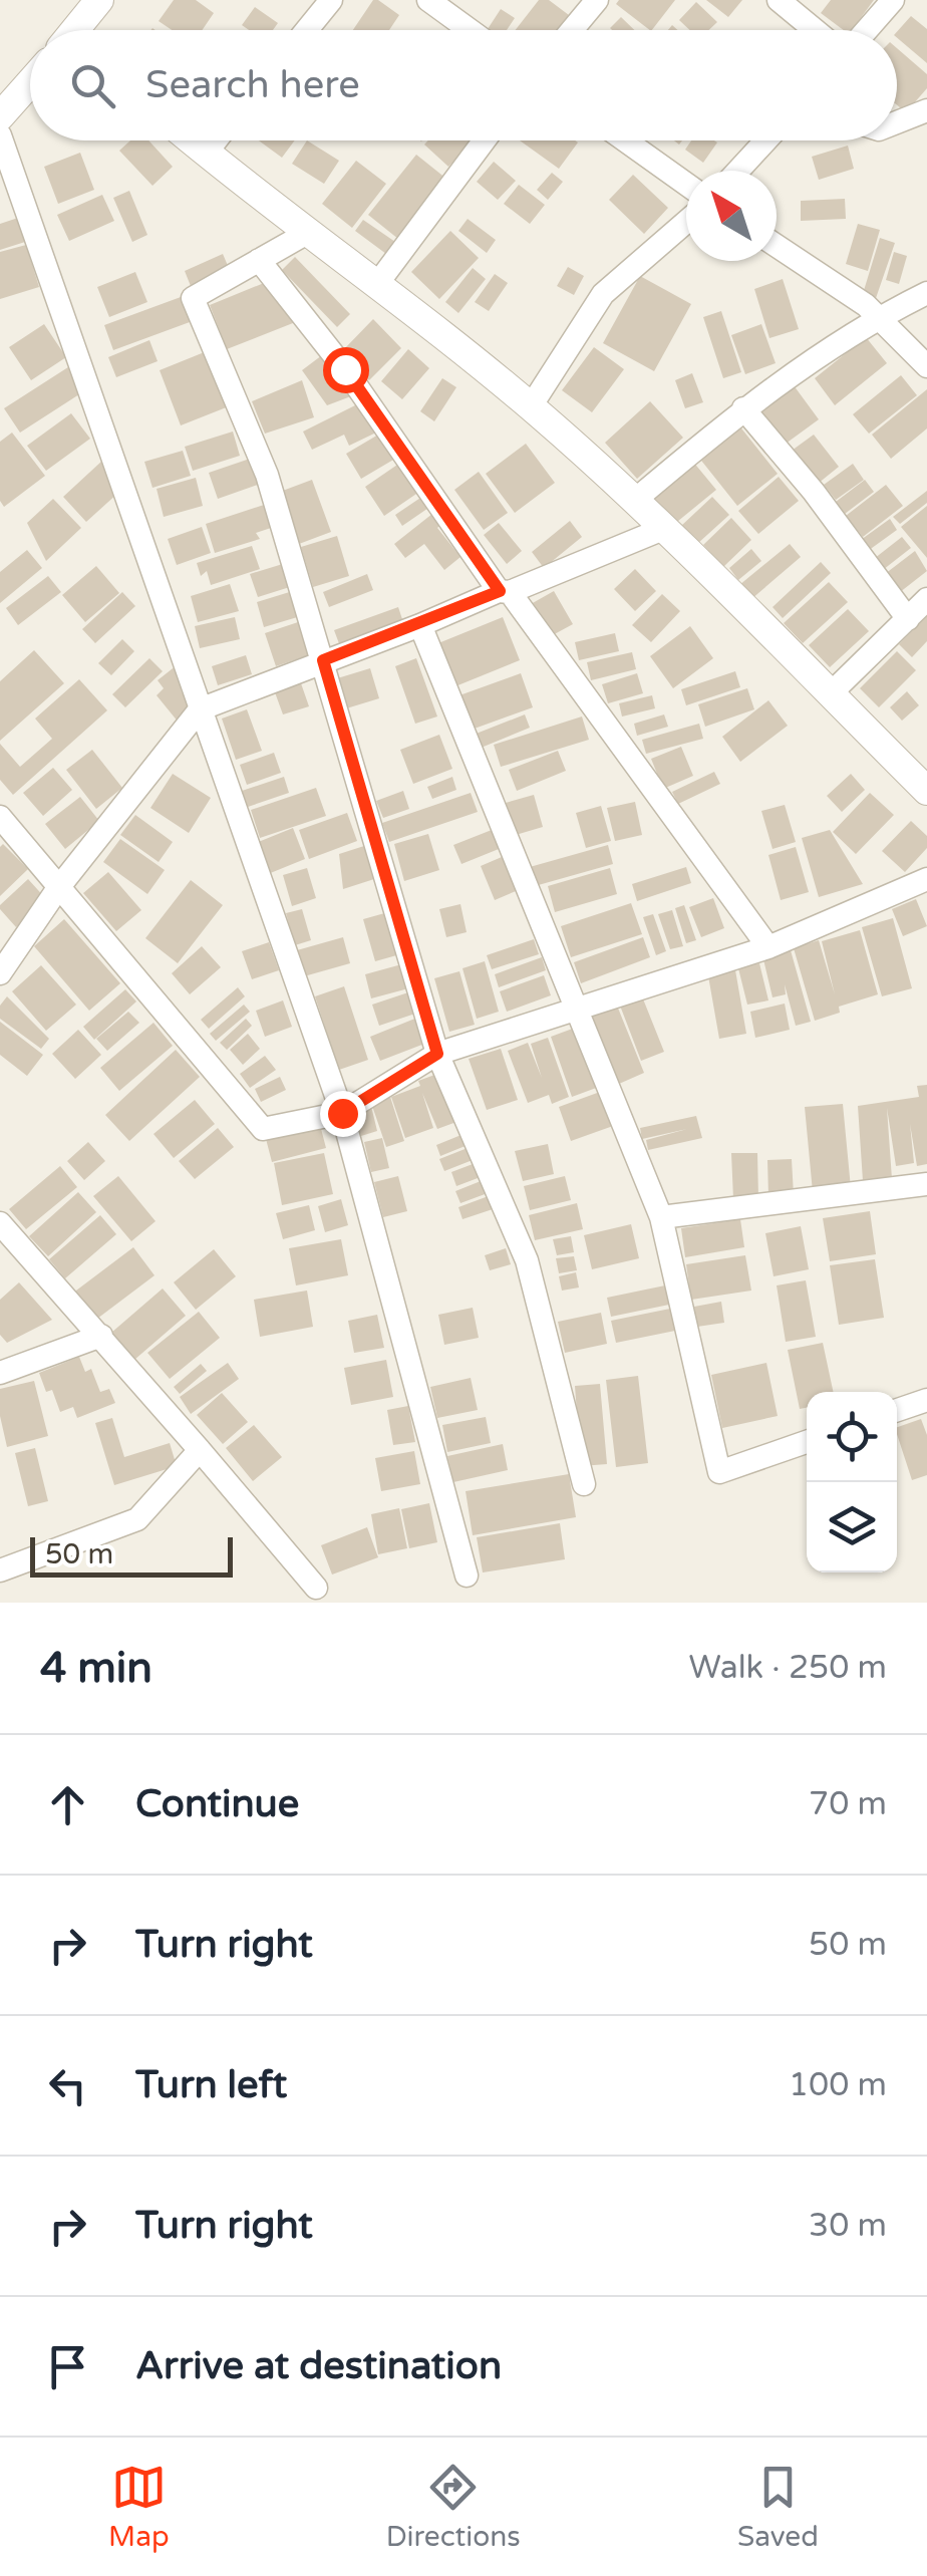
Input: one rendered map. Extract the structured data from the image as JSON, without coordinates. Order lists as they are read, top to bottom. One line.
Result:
{"scale_bar":"50 m","north":"top left","page":{"search":"Search here","scale":"50 m","heading":["4 min","Walk · 250 m"],"list":[["Continue","70 m"],["Turn right","50 m"],["Turn left","100 m"],["Turn right","30 m"],"Arrive at destination"],"nav":["Map","Directions","Saved"]}}
